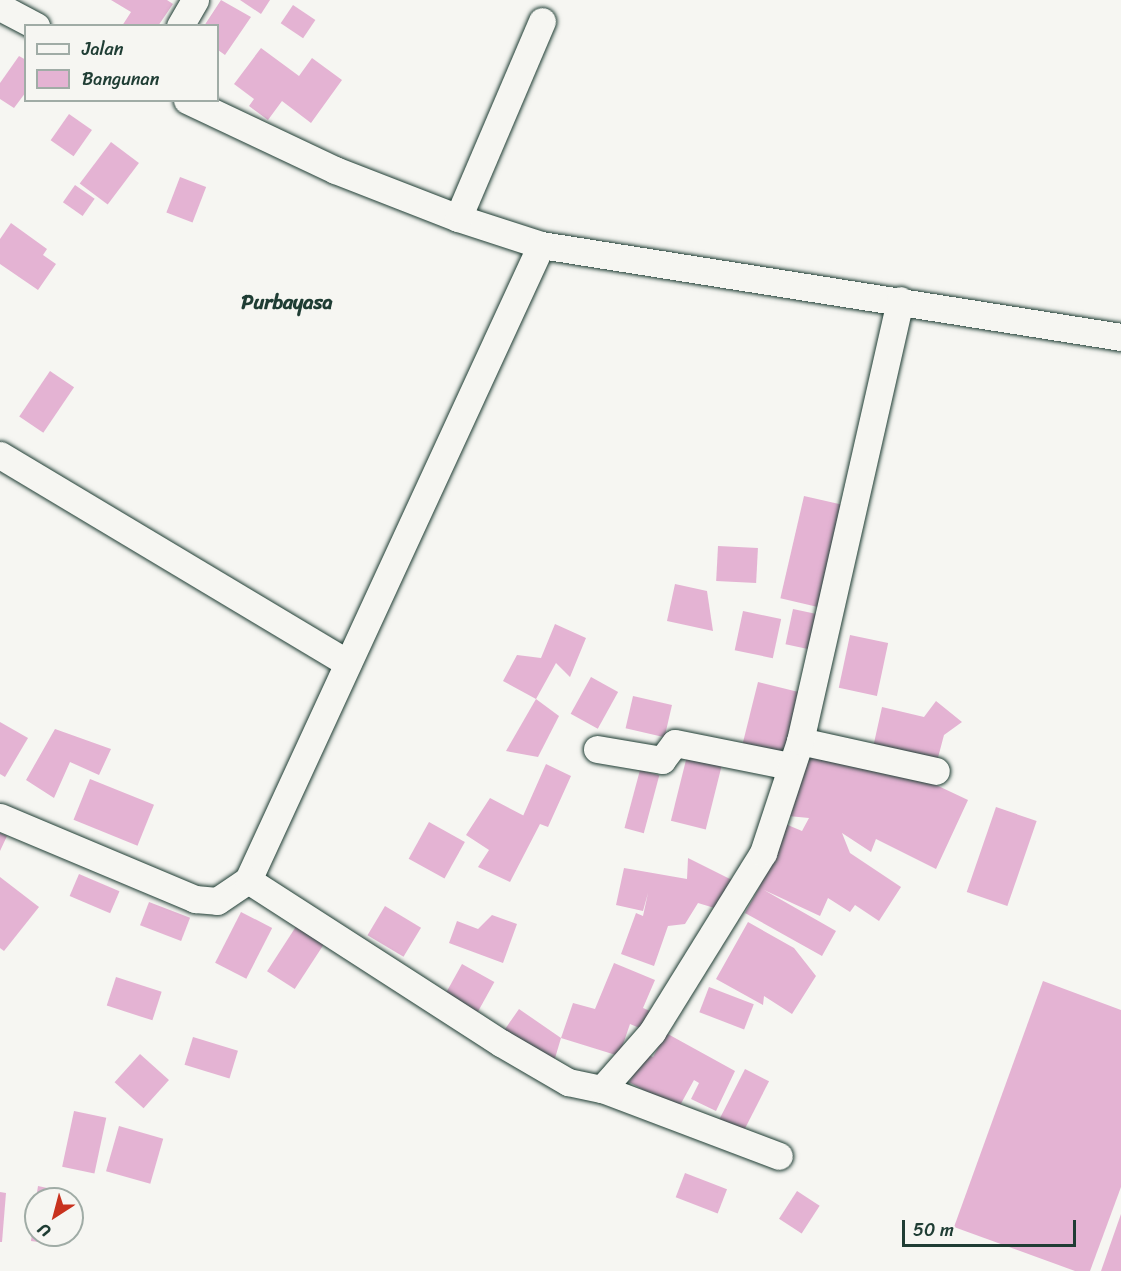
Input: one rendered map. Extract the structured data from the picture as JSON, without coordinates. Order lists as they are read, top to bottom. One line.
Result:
{"districts":["Purbayasa"],"legend":["Jalan","Bangunan"],"scale_bar":"50 m","north":"bottom left"}
